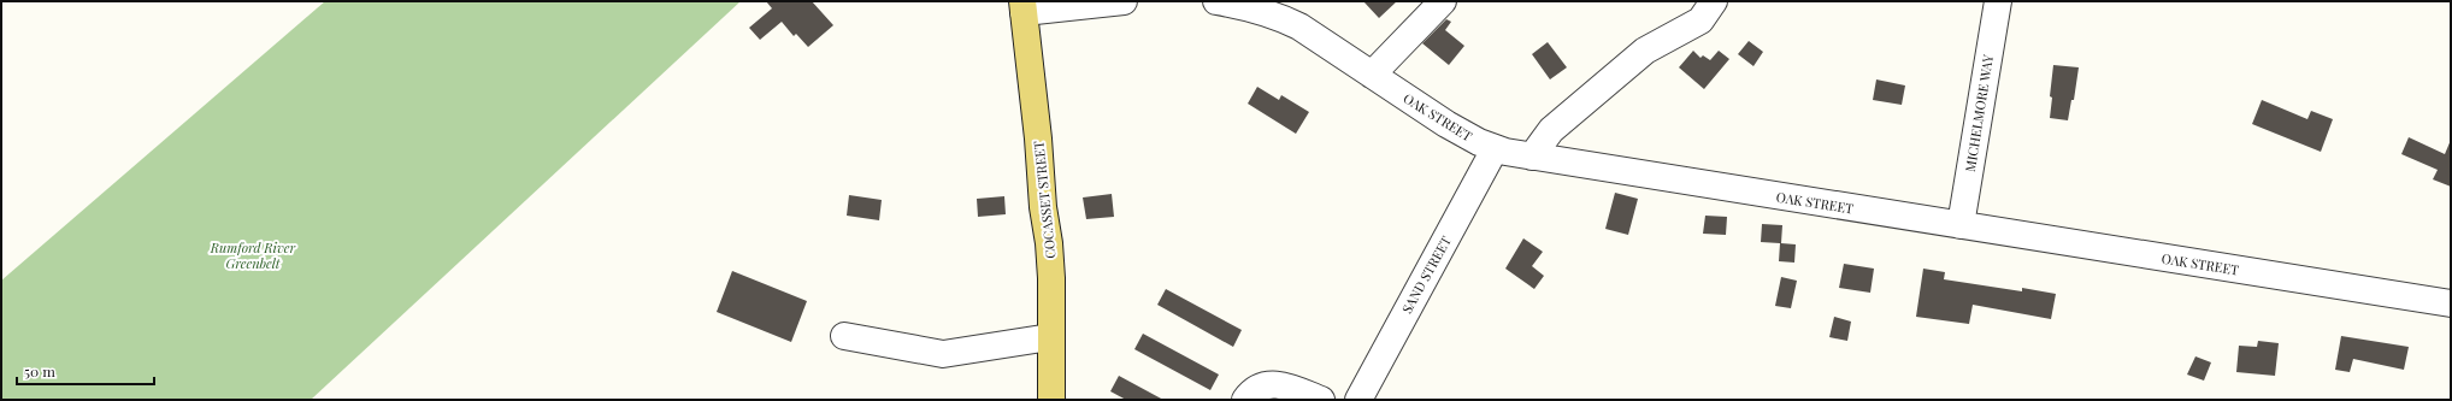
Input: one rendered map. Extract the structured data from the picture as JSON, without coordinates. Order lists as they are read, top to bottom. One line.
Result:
{"streets":{"main road":["COCASSET STREET"],"street":["MICHELMORE WAY","OAK STREET","SAND STREET"]},"crossings":[["MICHELMORE WAY","OAK STREET"],["OAK STREET","SAND STREET"]],"parks":["Rumford River Greenbelt"],"scale_bar":"50 m"}
